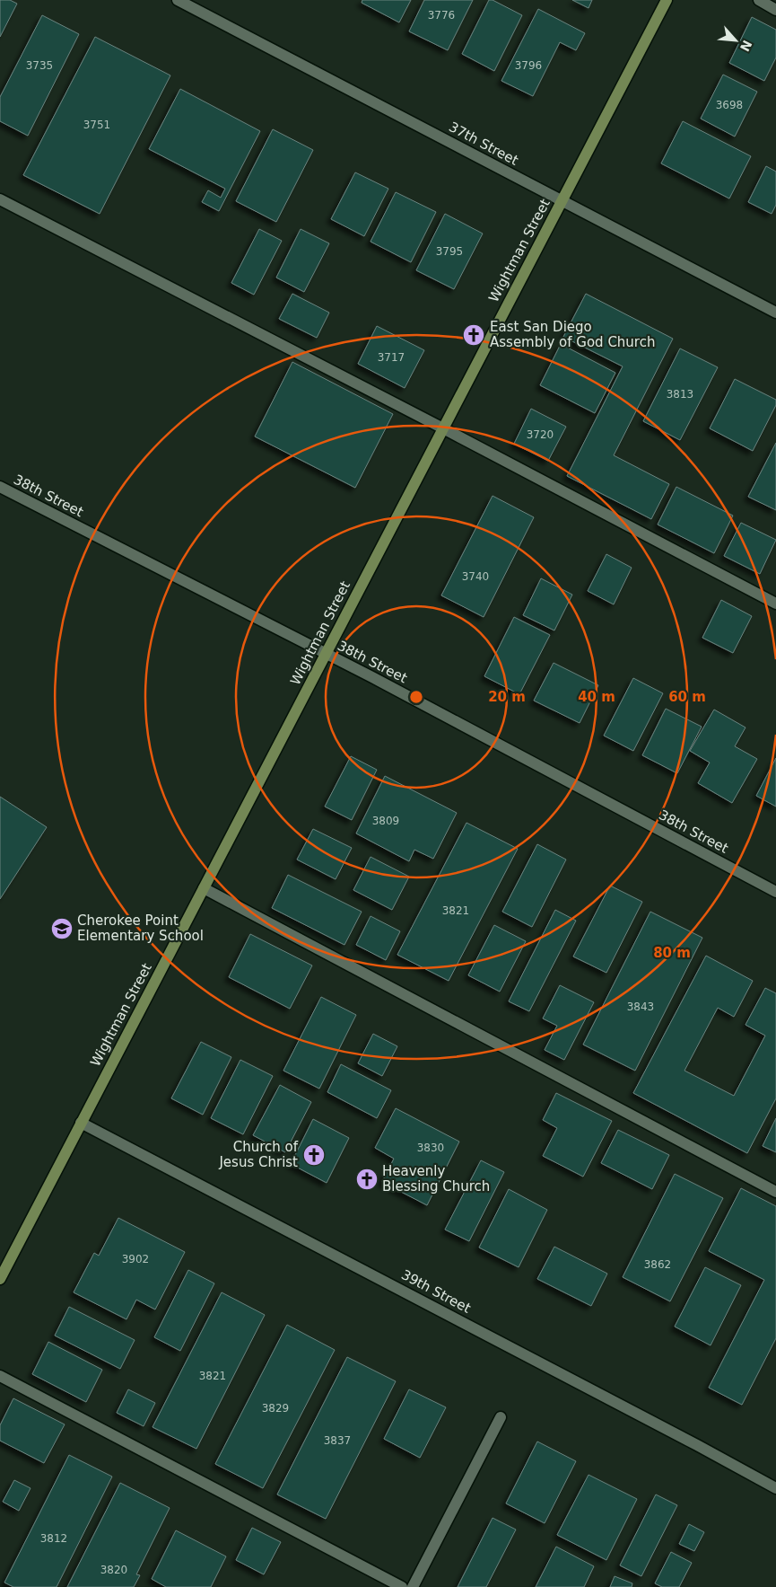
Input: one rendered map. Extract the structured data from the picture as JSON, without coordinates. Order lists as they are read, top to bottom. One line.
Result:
{"streets":{"main road":["Wightman Street"],"street":["37th Street","38th Street","39th Street"]},"crossings":[["37th Street","Wightman Street"],["Wightman Street","38th Street"],["Wightman Street","39th Street"]],"places":{"church":["East San Diego Assembly of God Church","Church of Jesus Christ","Heavenly Blessing Church"],"school or university":["Cherokee Point Elementary School"]},"house_numbers":["3776","3735","3796","3698","3751","3795","3717","3813","3720","3740","3809","3821","3843","3830","3902","3862","3821","3829","3837","3812","3820"],"north":"bottom right","rings":["20 m","40 m","60 m","80 m"]}
